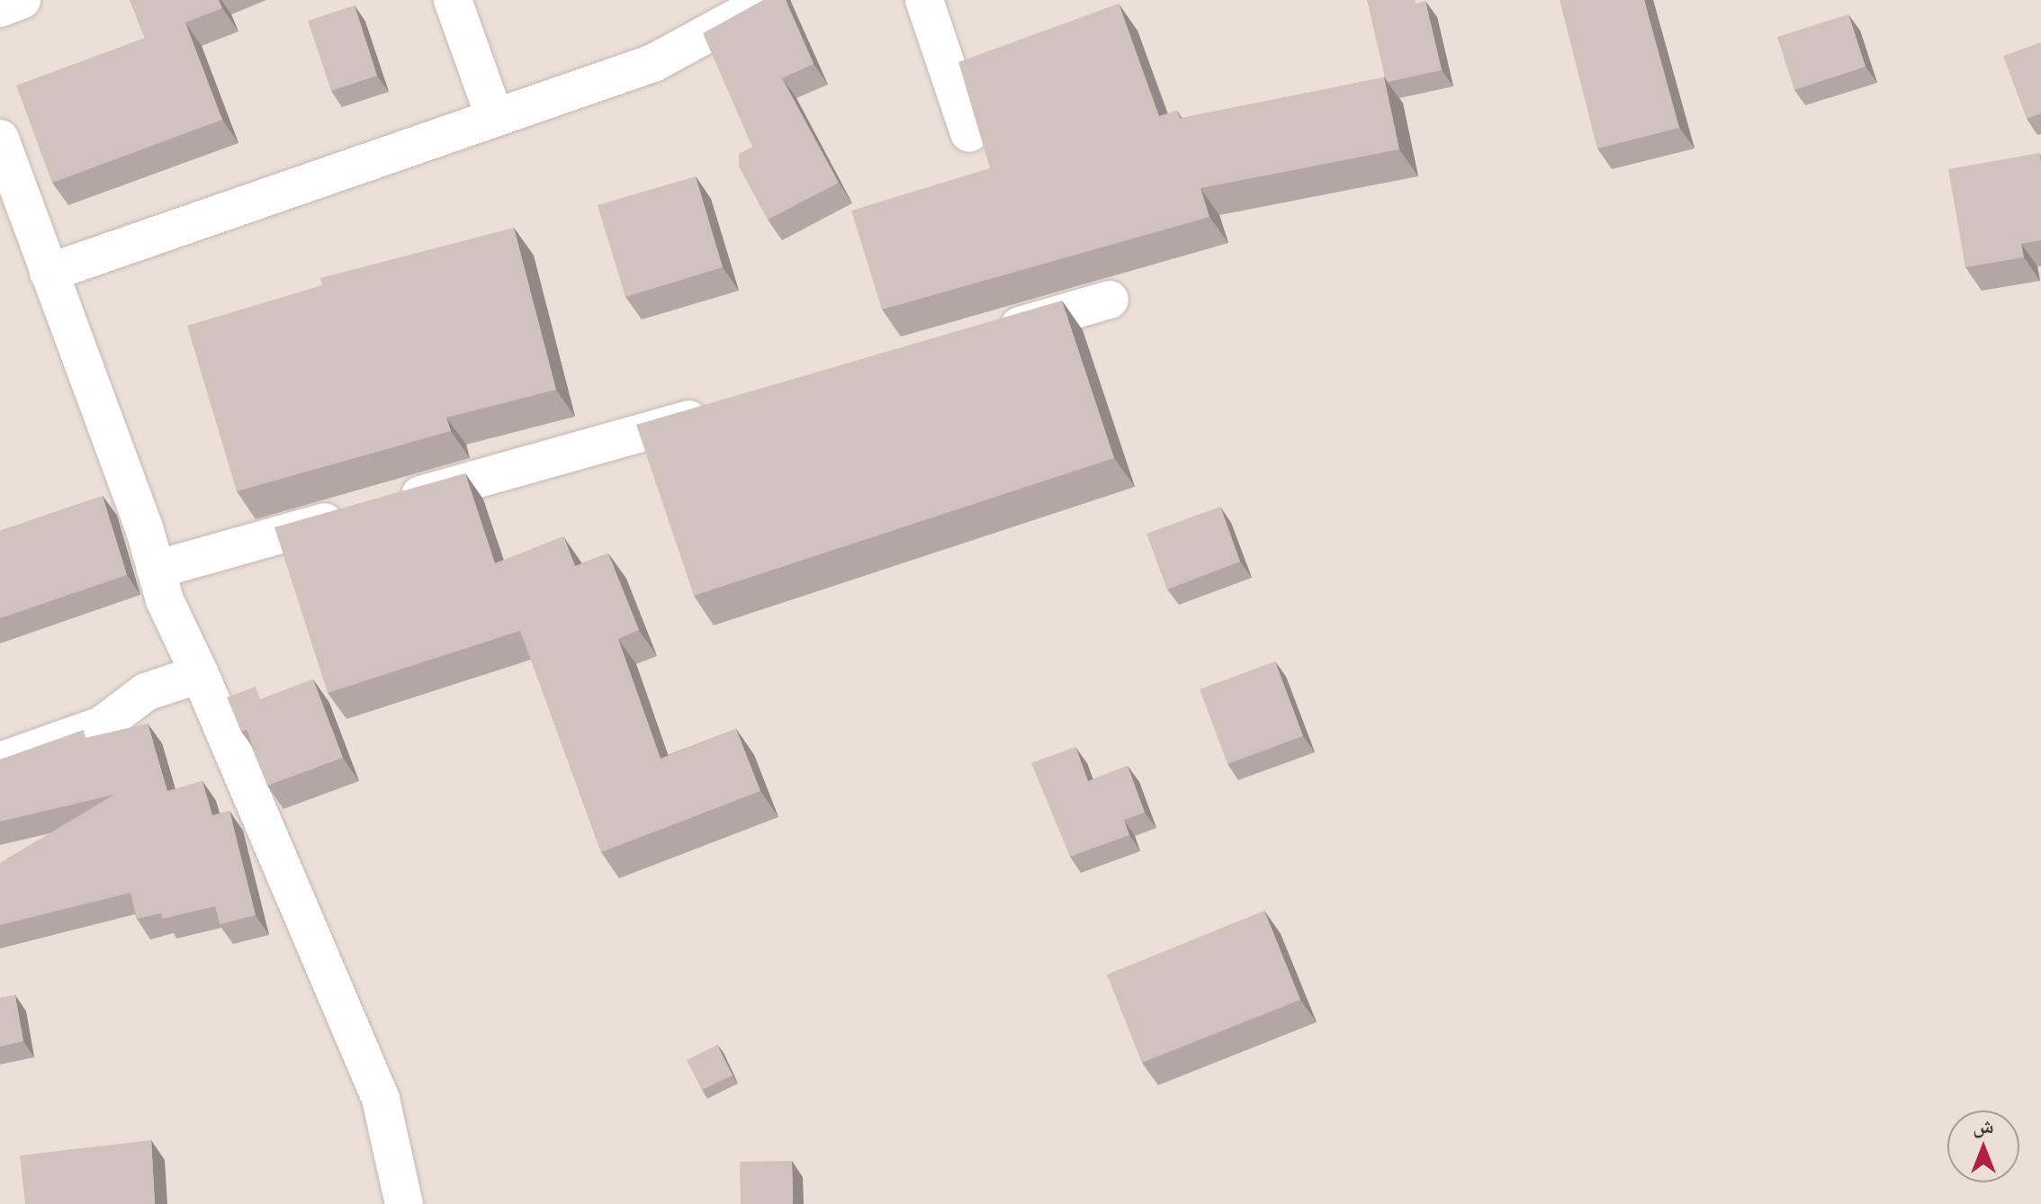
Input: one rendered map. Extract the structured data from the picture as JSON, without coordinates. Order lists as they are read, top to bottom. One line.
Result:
{"north":"top"}
